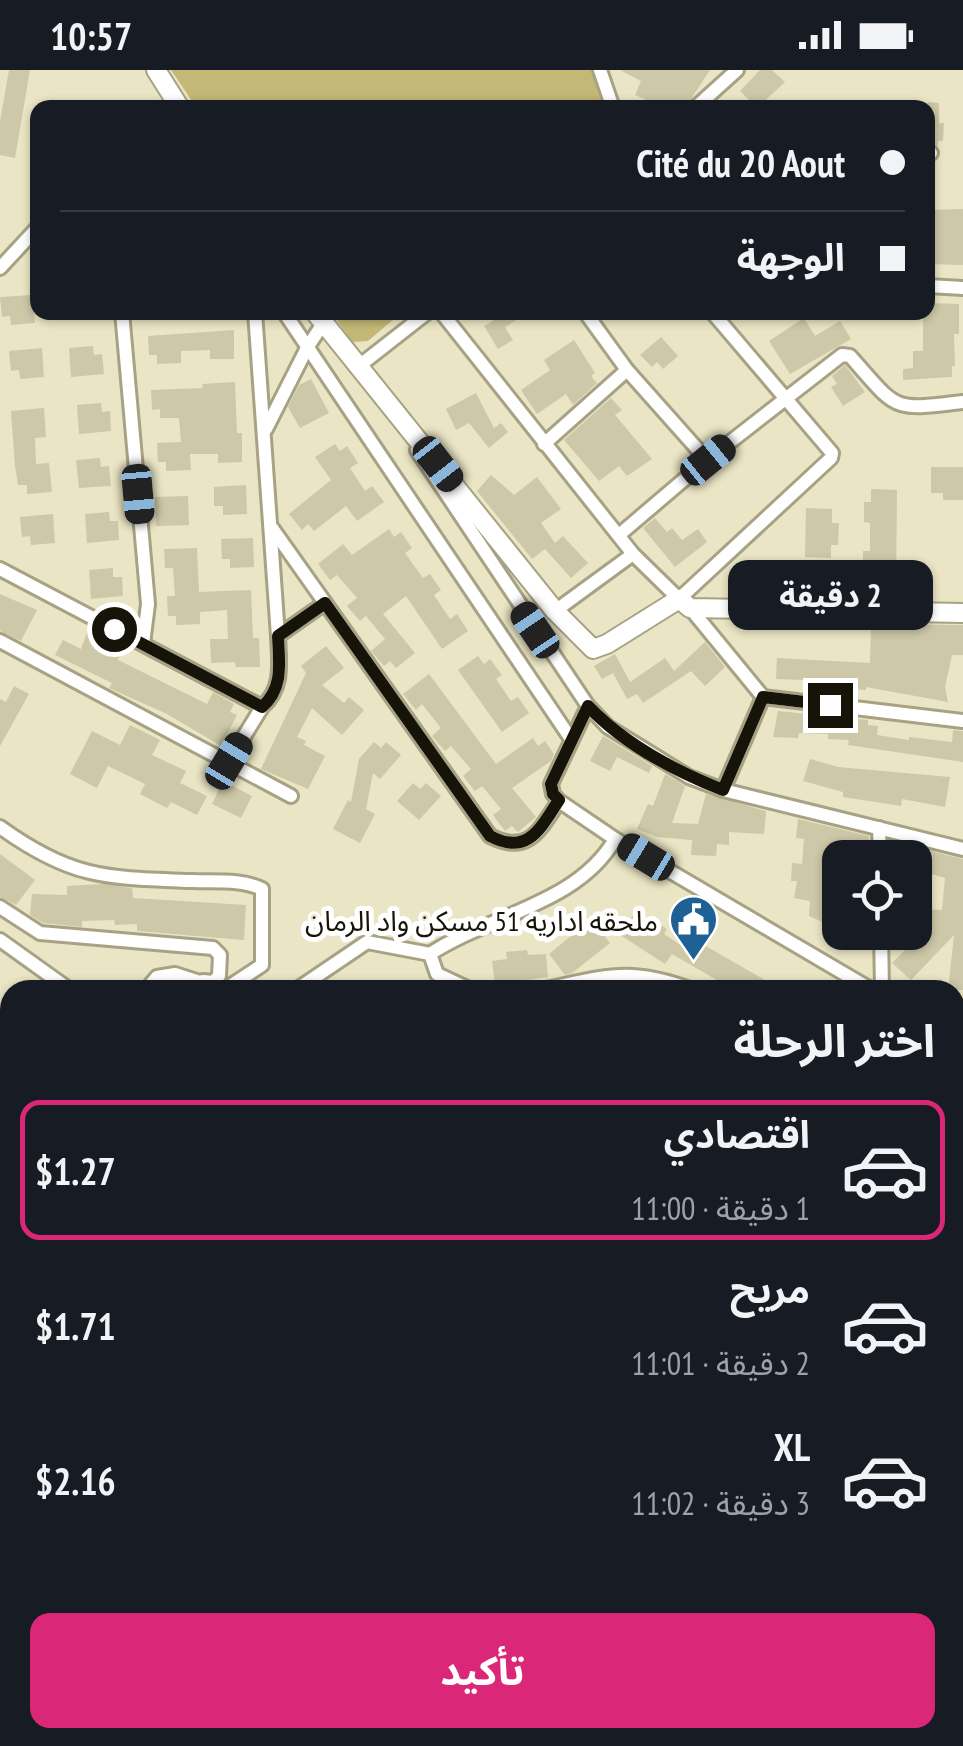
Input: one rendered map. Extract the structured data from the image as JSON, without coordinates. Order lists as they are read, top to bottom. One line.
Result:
{"places":{"public building":["ملحقه اداريه 51 مسكن واد الرمان"]},"page":{"status":"10:57","banner":["Cité du 20 Aout","الوجهة"],"bubble":"2 دقيقة","heading":"اختر الرحلة","list":[{"name":"اقتصادي","note":"1 دقيقة · 11:00","value":"$1.27"},{"name":"مريح","note":"2 دقيقة · 11:01","value":"$1.71"},{"name":"XL","note":"3 دقيقة · 11:02","value":"$2.16"}],"buttons":"تأكيد"}}
